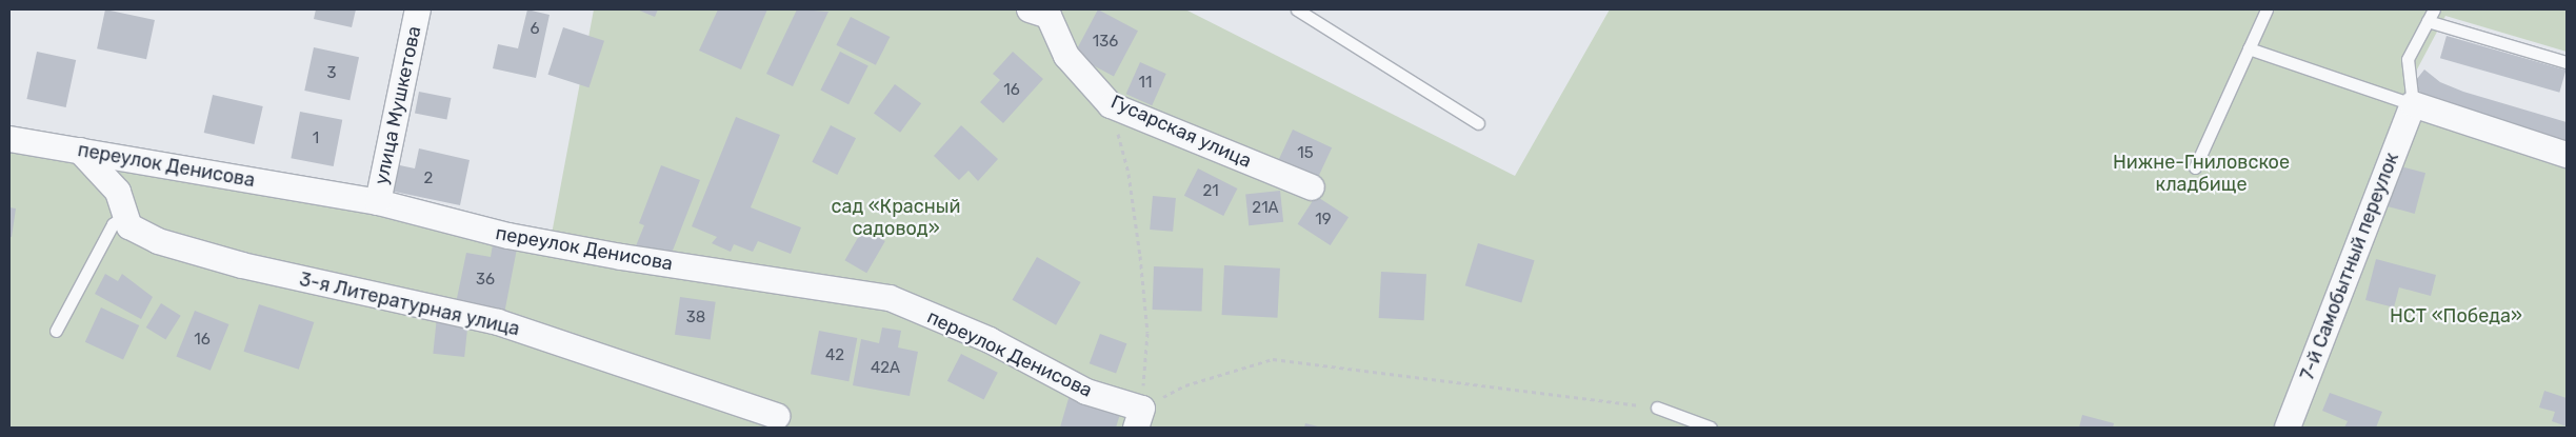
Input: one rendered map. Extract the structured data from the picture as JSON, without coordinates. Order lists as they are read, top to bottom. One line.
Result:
{"streets":{"street":["улица Мушкетова","Гусарская улица","переулок Денисова","7-й Самобытный переулок","3-я Литературная улица"]},"crossings":[["улица Мушкетова","переулок Денисова"],["переулок Денисова","3-я Литературная улица"]],"parks":["Нижне-Гниловское кладбище","сад «Красный садовод»","НСТ «Победа»"],"house_numbers":["6","136","3","11","16","1","15","2","21","21А","19","36","38","16","42","42А"]}
